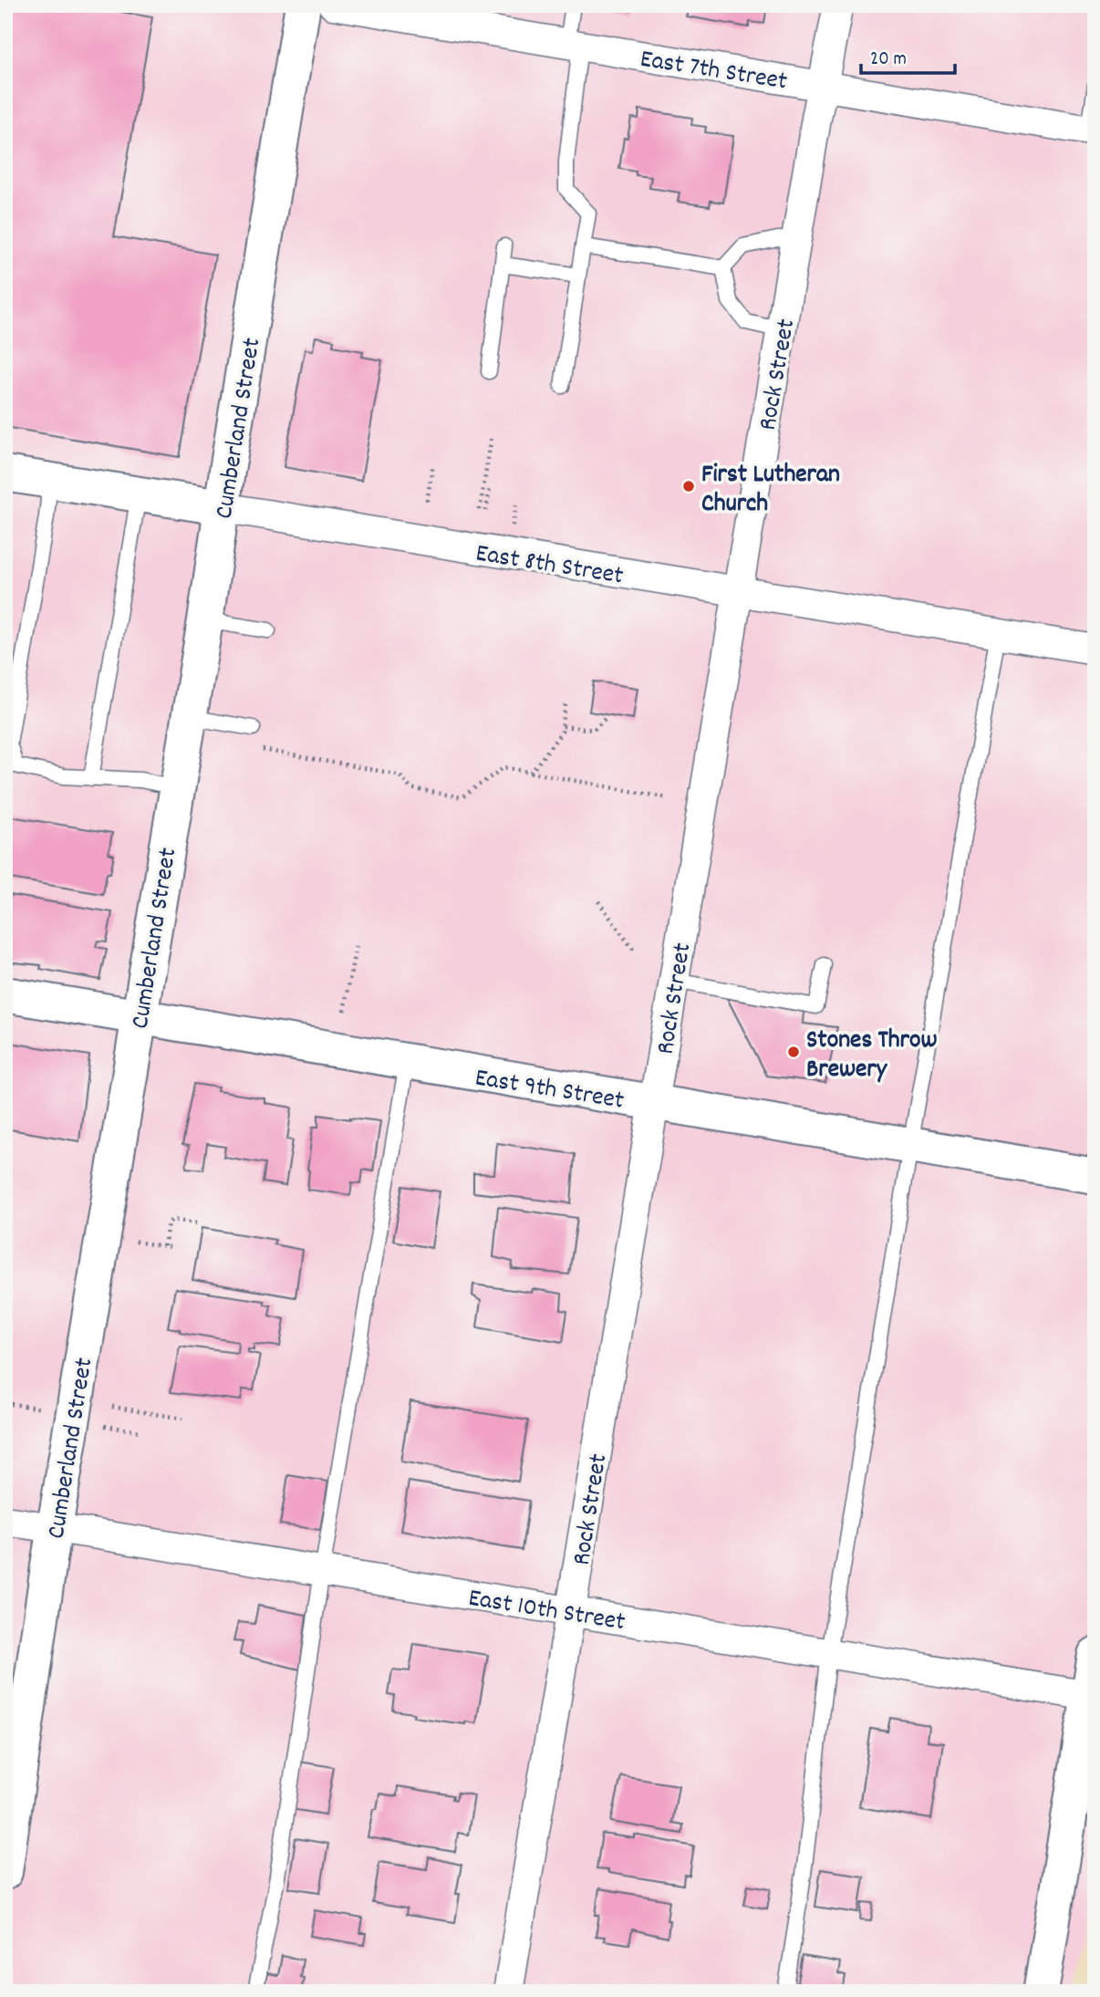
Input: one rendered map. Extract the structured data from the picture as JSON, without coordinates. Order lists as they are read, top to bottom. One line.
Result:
{"streets":{"main road":["Cumberland Street","East 8th Street","East 9th Street"],"street":["East 7th Street","Rock Street","East 10th Street"]},"crossings":[["East 7th Street","Rock Street"],["Rock Street","East 8th Street"],["Rock Street","East 9th Street"],["Rock Street","East 10th Street"],["Cumberland Street","East 8th Street"],["Cumberland Street","East 9th Street"],["Cumberland Street","East 10th Street"]],"places":["First Lutheran Church","Stones Throw Brewery"],"scale_bar":"20 m"}
